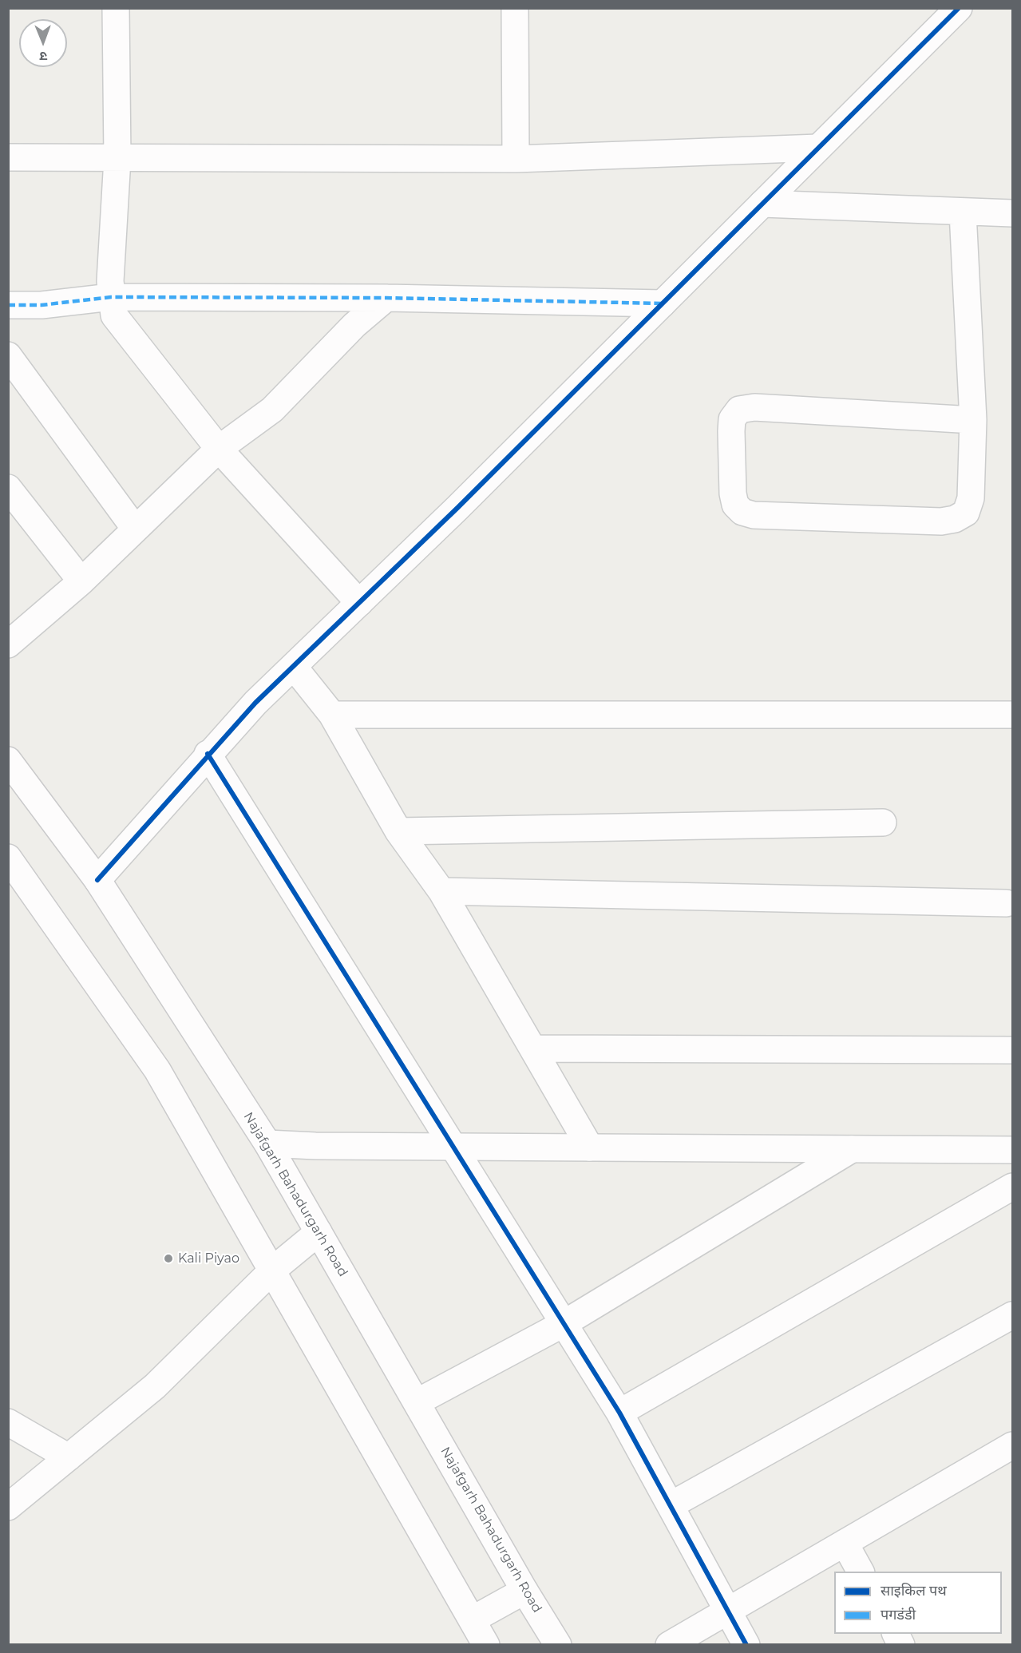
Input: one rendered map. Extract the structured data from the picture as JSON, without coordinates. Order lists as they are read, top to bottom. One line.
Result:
{"streets":{"street":["Najafgarh Bahadurgarh Road"]},"places":["Kali Piyao"],"legend":["साइकिल पथ","पगडंडी"],"north":"bottom"}
